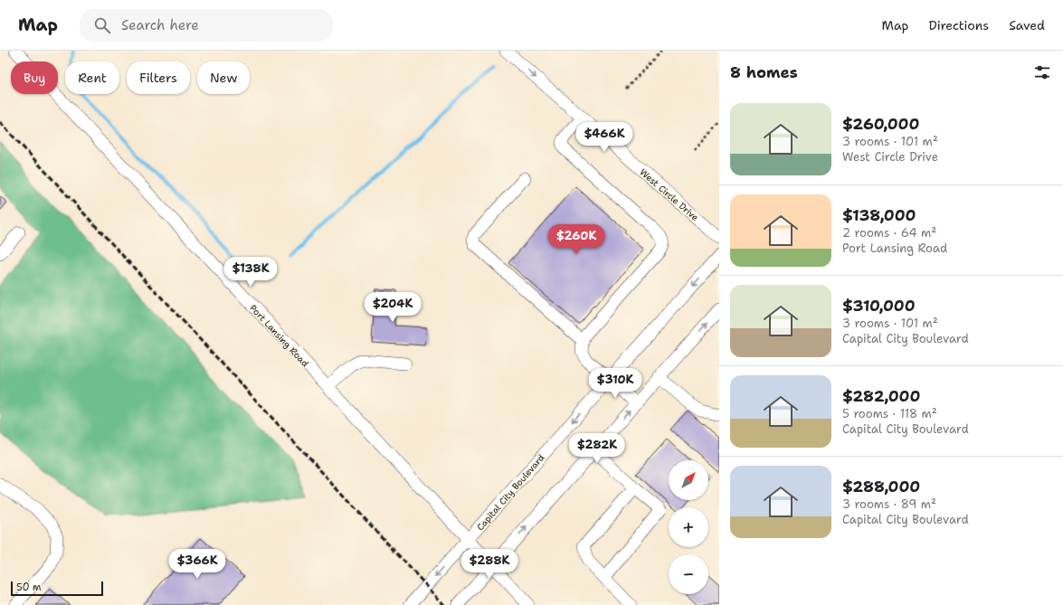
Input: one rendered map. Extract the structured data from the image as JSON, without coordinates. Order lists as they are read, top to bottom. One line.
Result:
{"streets":{"street":["West Circle Drive","Port Lansing Road","Capital City Boulevard"]},"crossings":[["Port Lansing Road","Capital City Boulevard"]],"one_way":["West Circle Drive"],"scale_bar":"50 m","north":"top right","page":{"header":"Map","search":"Search here","nav":["Map","Directions","Saved"],"heading":"8 homes","chip":["Buy","Rent","Filters","New"],"list":[{"name":"$260,000","note":"3 rooms · 101 m² · West Circle Drive"},{"name":"$138,000","note":"2 rooms · 64 m² · Port Lansing Road"},{"name":"$310,000","note":"3 rooms · 101 m² · Capital City Boulevard"},{"name":"$282,000","note":"5 rooms · 118 m² · Capital City Boulevard"},{"name":"$288,000","note":"3 rooms · 89 m² · Capital City Boulevard"}],"price":["$466K","$260K","$138K","$204K","$310K","$282K","$366K","$288K"],"map_buttons":["+","−"],"scale":"50 m"}}
